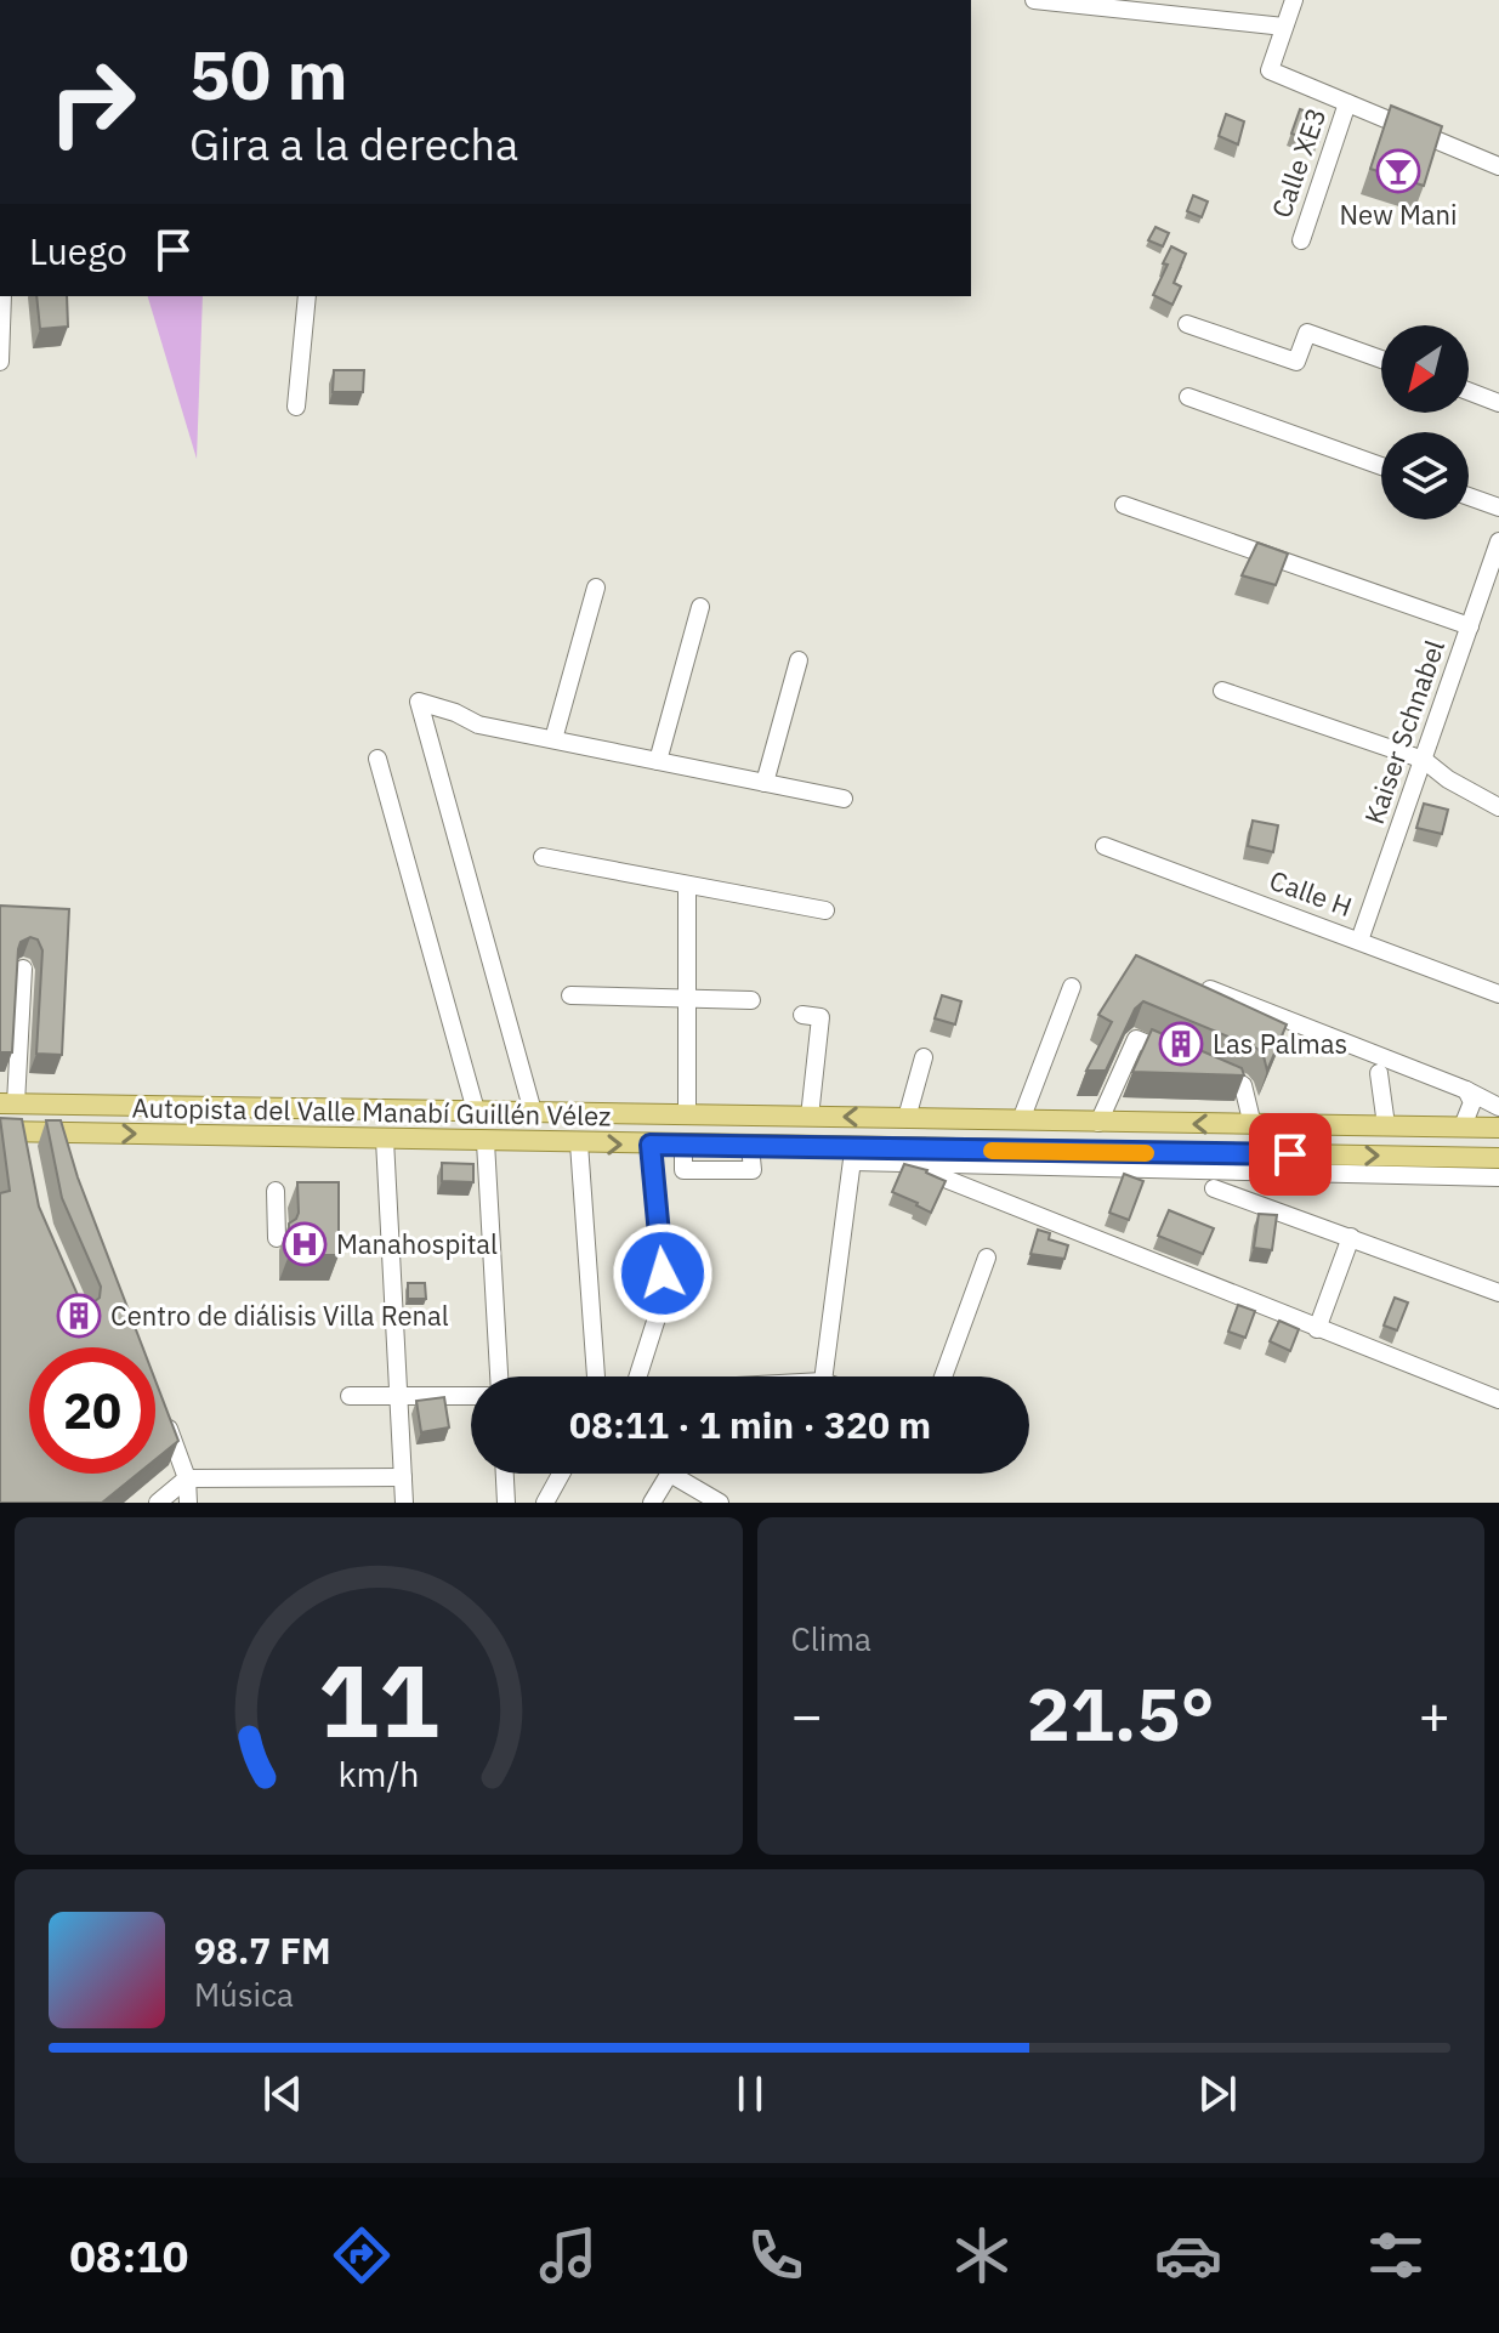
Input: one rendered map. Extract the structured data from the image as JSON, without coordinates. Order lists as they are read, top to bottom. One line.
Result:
{"streets":{"main road":["Autopista del Valle Manabí Guillén Vélez"],"street":["Calle XE3","Kaiser Schnabel","Calle H"]},"crossings":[["Kaiser Schnabel","Calle H"]],"places":{"bar":["New Mani"],"building":["Las Palmas","Centro de diálisis Villa Renal"],"hospital":["Manahospital"]},"north":"bottom left","page":{"turn":["50 m","Gira a la derecha"],"then":"Luego","limit":"20","trip":"08:11 · 1 min · 320 m","tile":"Clima","heat":["−","21.5°","+"],"song":["98.7 FM","Música"],"tabs":"08:10","gauge":["11","km/h"]}}
